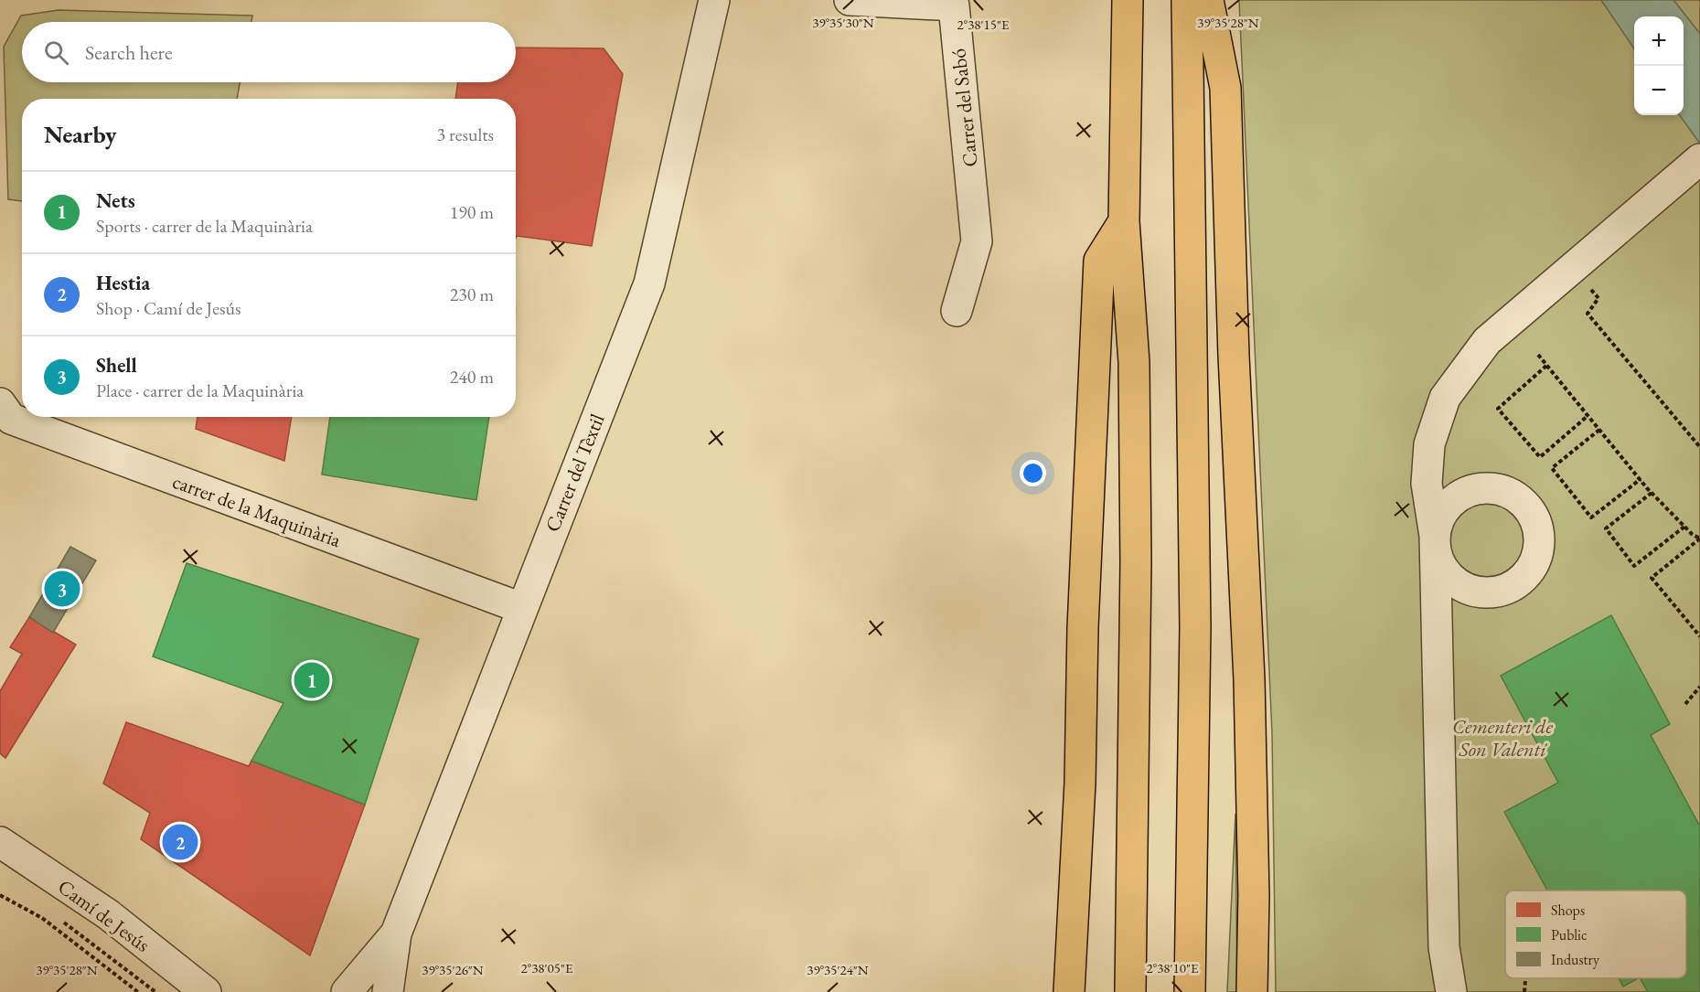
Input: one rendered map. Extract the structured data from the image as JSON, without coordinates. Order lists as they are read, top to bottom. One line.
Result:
{"streets":{"street":["Carrer del Sabó","Carrer del Tèxtil","carrer de la Maquinària","Camí de Jesús"]},"crossings":[["Carrer del Tèxtil","carrer de la Maquinària"]],"parks":["Cementeri de Son Valentí"],"legend":["Shops","Public","Industry"],"page":{"map_buttons":["+","−"],"search":"Search here","heading":["Nearby","3 results"],"list":[{"mark":"1","name":"Nets","note":"Sports · carrer de la Maquinària","value":"190 m"},{"mark":"2","name":"Hestia","note":"Shop · Camí de Jesús","value":"230 m"},{"mark":"3","name":"Shell","note":"Place · carrer de la Maquinària","value":"240 m"}],"pins":["3","1","2"]},"coordinates":["39°35'30\"N","39°35'28\"N","2°38'15\"E","2°38'05\"E","2°38'10\"E","39°35'26\"N","39°35'24\"N"]}
